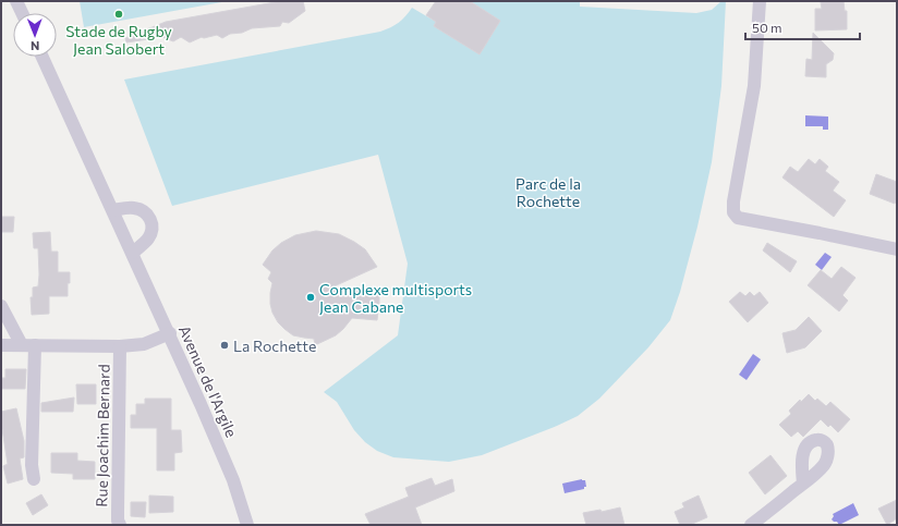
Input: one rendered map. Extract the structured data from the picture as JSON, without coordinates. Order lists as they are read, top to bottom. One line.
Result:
{"streets":{"street":["Avenue de l'Argile","Rue Joachim Bernard"]},"parks":["Parc de la Rochette"],"places":["Stade de Rugby Jean Salobert","Complexe multisports Jean Cabane","La Rochette"],"scale_bar":"50 m","north":"bottom"}
